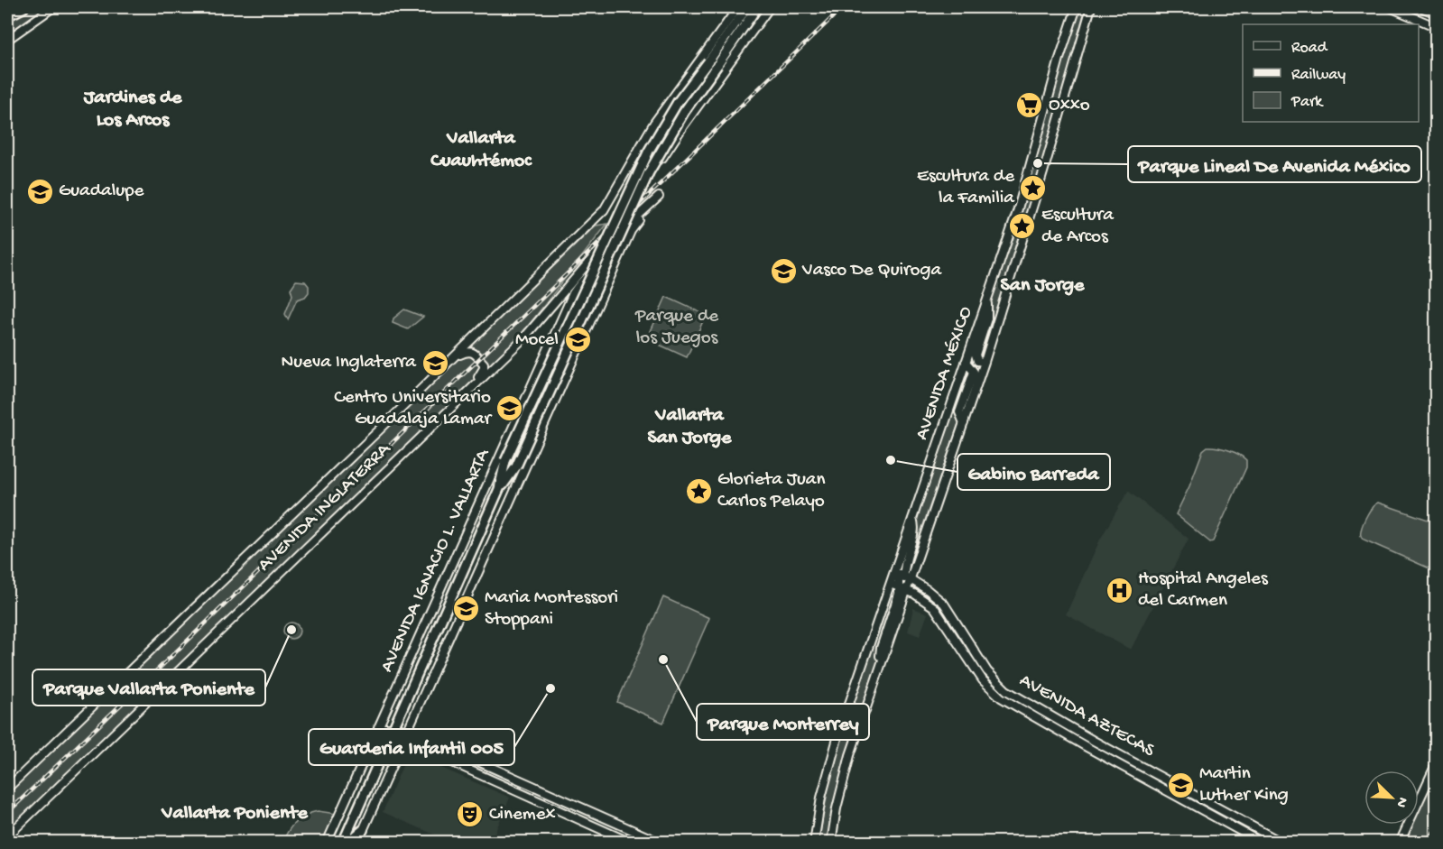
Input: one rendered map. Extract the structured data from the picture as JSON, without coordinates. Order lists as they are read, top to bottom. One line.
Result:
{"streets":{"main road":["AVENIDA IGNACIO L. VALLARTA"],"street":["AVENIDA MÉXICO","AVENIDA INGLATERRA","AVENIDA AZTECAS"]},"crossings":[["AVENIDA MÉXICO","AVENIDA AZTECAS"]],"districts":["Jardines de Los Arcos","Vallarta Cuauhtémoc","San Jorge","Vallarta San Jorge","Vallarta Poniente"],"parks":["Parque de los Juegos"],"places":{"supermarket":["Oxxo"],"other":["Parque Lineal De Avenida México","Gabino Barreda","Parque Vallarta Poniente","Parque Monterrey","Guarderia Infantil 005"],"place":["Escultura de la Familia","Escultura de Arcos","Glorieta Juan Carlos Pelayo"],"school or university":["Guadalupe","Vasco De Quiroga","Mocel","Nueva Inglaterra","Centro Universitario Guadalaja Lamar","Maria Montessori Stoppani","Martin Luther King"],"hospital":["Hospital Angeles del Carmen"],"theatre":["Cinemex"]},"legend":["Road","Railway","Park"],"north":"bottom right"}
